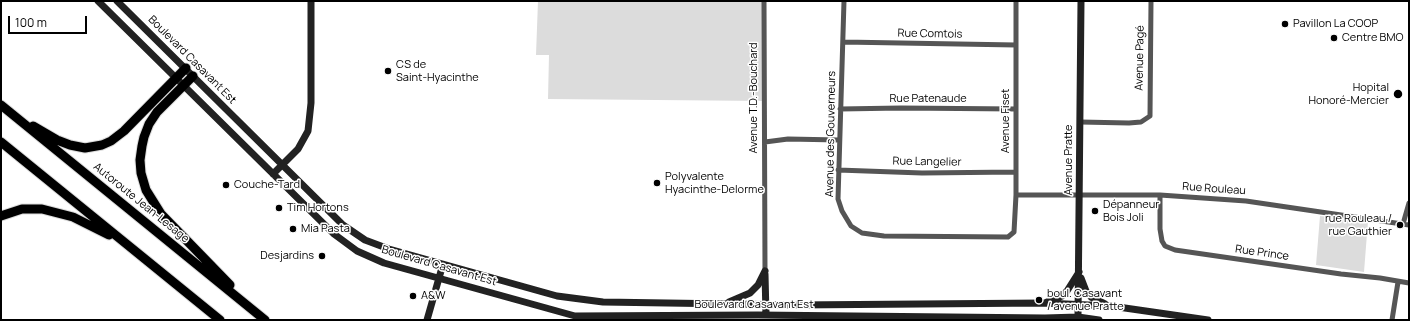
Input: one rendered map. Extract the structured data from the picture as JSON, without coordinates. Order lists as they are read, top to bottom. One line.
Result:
{"streets":{"highway":["Autoroute Jean-Lesage"],"street":["Rue Comtois","Avenue Pagé","Boulevard Casavant Est","Avenue T.D.-Bouchard","Rue Patenaude","Avenue Fiset","Avenue des Gouverneurs","Avenue Pratte","Rue Langelier","Rue Rouleau","Rue Prince"]},"crossings":[["Rue Comtois","Avenue Fiset"],["Rue Comtois","Avenue des Gouverneurs"],["Avenue Pagé","Avenue Pratte"],["Boulevard Casavant Est","Avenue T.D.-Bouchard"],["Boulevard Casavant Est","Avenue Pratte"],["Rue Patenaude","Avenue Fiset"],["Rue Patenaude","Avenue des Gouverneurs"],["Avenue Fiset","Avenue des Gouverneurs"],["Avenue Fiset","Rue Langelier"],["Avenue Fiset","Rue Rouleau"],["Avenue des Gouverneurs","Rue Langelier"],["Avenue Pratte","Rue Rouleau"],["Rue Rouleau","Rue Prince"]],"places":["Pavillon La COOP","Centre BMO","CS de Saint-Hyacinthe","Hopital Honoré-Mercier","Polyvalente Hyacinthe-Delorme","Couche-Tard","Tim Hortons","Dépanneur Bois Joli","rue Rouleau / rue Gauthier","Mia Pasta","Desjardins","A&W","boul. Casavant / avenue Pratte"],"scale_bar":"100 m"}
